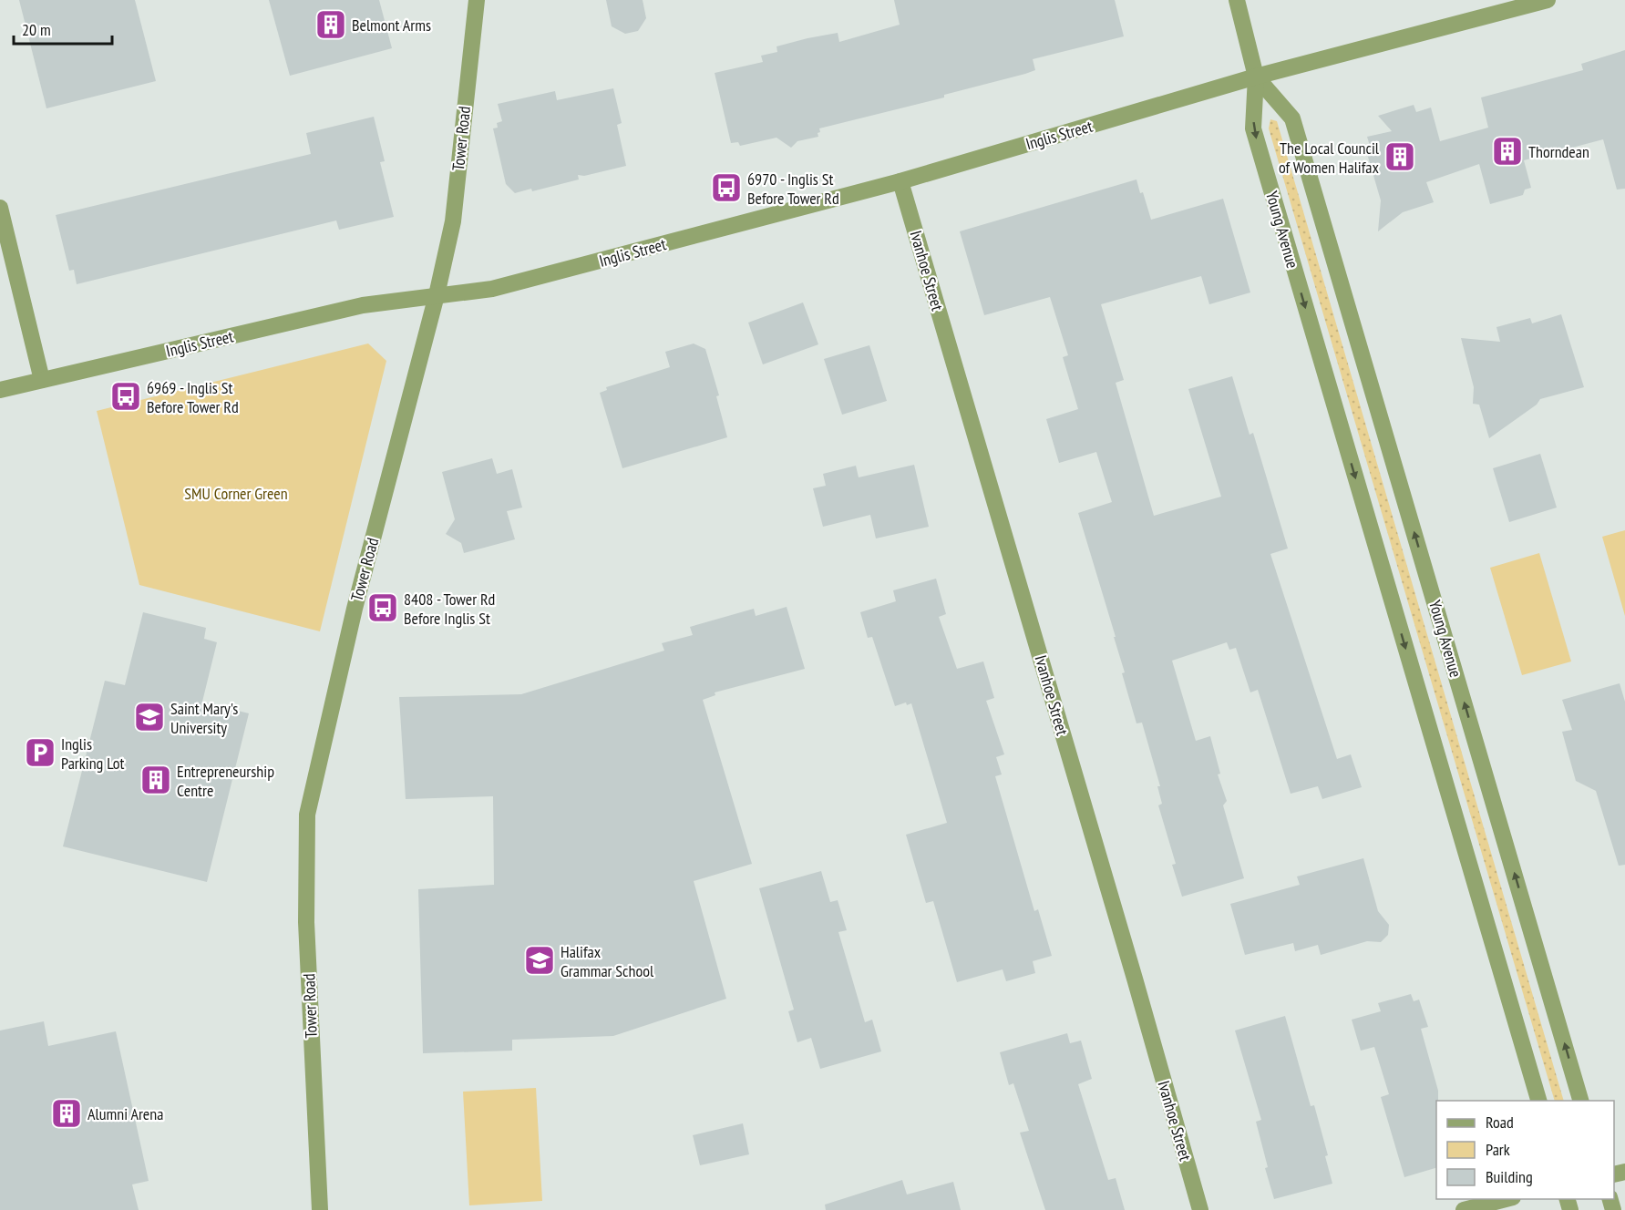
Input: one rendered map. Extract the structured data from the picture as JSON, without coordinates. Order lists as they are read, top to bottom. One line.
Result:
{"streets":{"street":["Inglis Street","Tower Road","Young Avenue","Ivanhoe Street"]},"crossings":[["Inglis Street","Tower Road"],["Inglis Street","Young Avenue"],["Inglis Street","Ivanhoe Street"]],"parks":["SMU Corner Green"],"places":{"building":["Belmont Arms","Thorndean","The Local Council of Women Halifax","Entrepreneurship Centre","Alumni Arena"],"bus stop":["6970 - Inglis St Before Tower Rd","6969 - Inglis St Before Tower Rd","8408 - Tower Rd Before Inglis St"],"school or university":["Saint Mary's University","Halifax Grammar School"],"parking":["Inglis Parking Lot"]},"legend":["Road","Park","Building"],"scale_bar":"20 m"}
